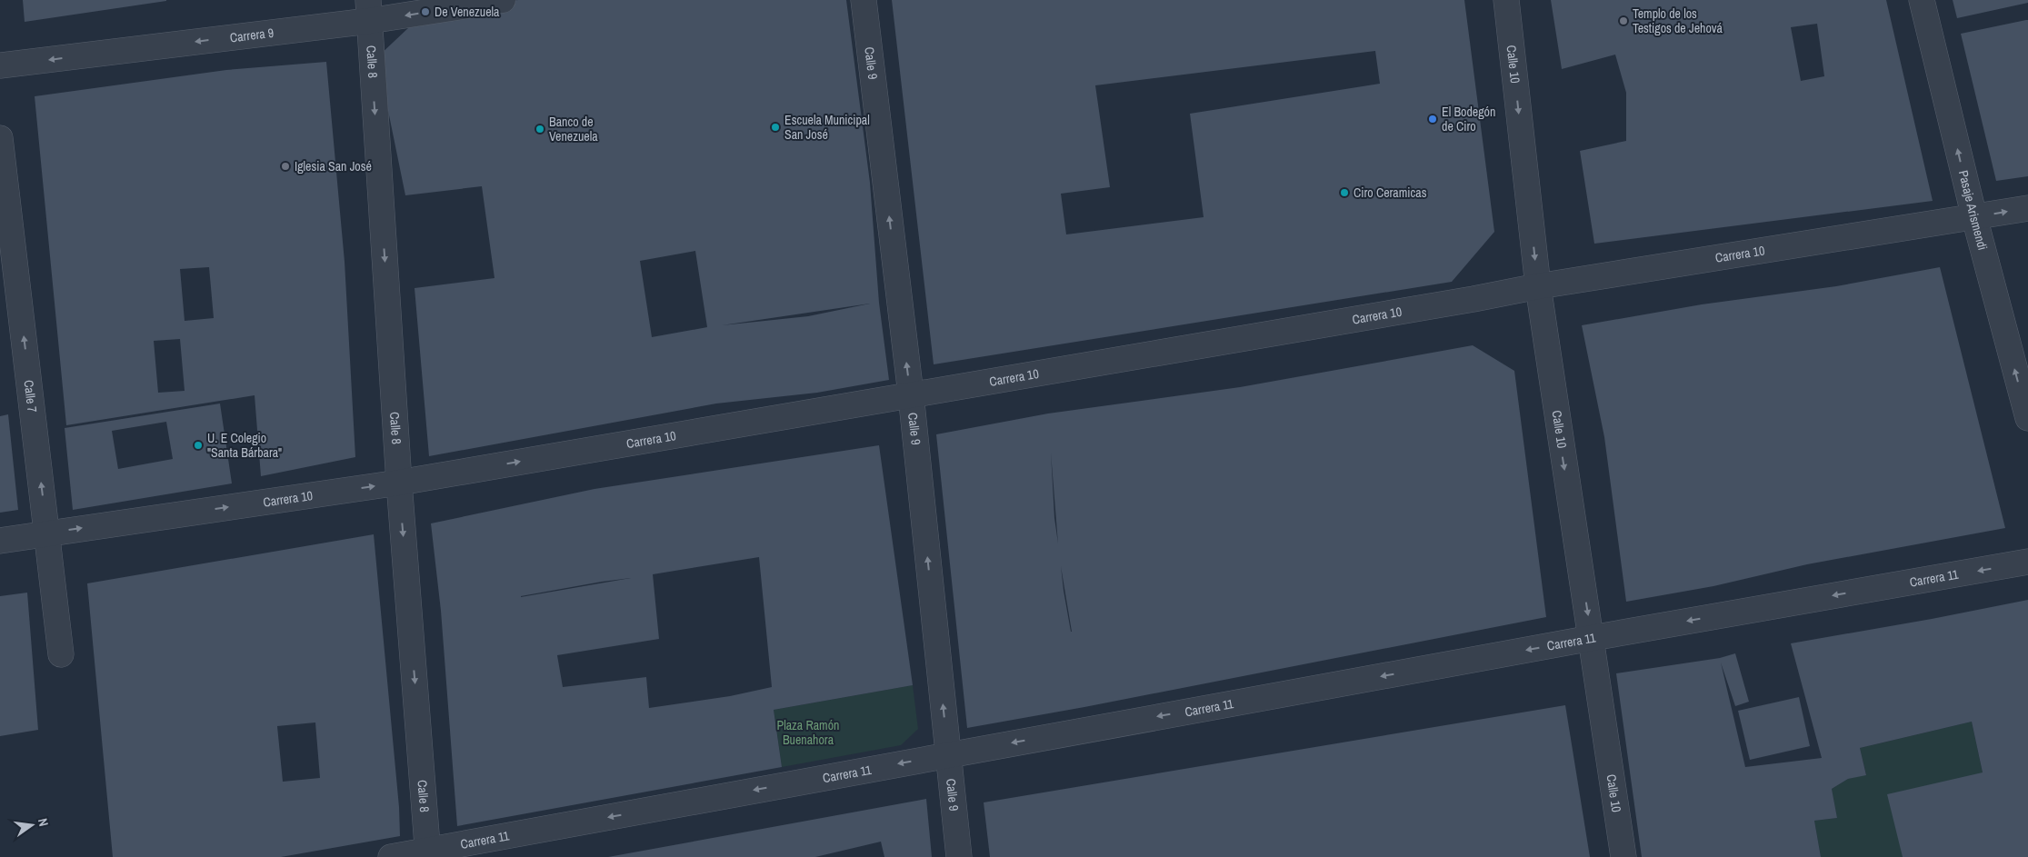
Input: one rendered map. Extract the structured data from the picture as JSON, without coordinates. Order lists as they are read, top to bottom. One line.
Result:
{"streets":{"street":["Carrera 9","Calle 8","Calle 9","Calle 10","Pasaje Arismendi","Carrera 10","Calle 7","Carrera 11"]},"crossings":[["Carrera 9","Calle 8"],["Calle 8","Carrera 10"],["Calle 8","Carrera 11"],["Calle 9","Carrera 10"],["Calle 9","Carrera 11"],["Calle 10","Carrera 10"],["Calle 10","Carrera 11"],["Pasaje Arismendi","Carrera 10"],["Carrera 10","Calle 7"]],"one_way":["Carrera 9","Calle 8","Calle 9","Calle 10","Pasaje Arismendi","Carrera 10","Calle 7","Carrera 11"],"parks":["Plaza Ramón Buenahora"],"places":["De Venezuela","Templo de los Testigos de Jehová","El Bodegón de Ciro","Escuela Municipal San José","Banco de Venezuela","Iglesia San José","Ciro Ceramicas","U. E Colegio \"Santa Bárbara\""],"north":"right"}
